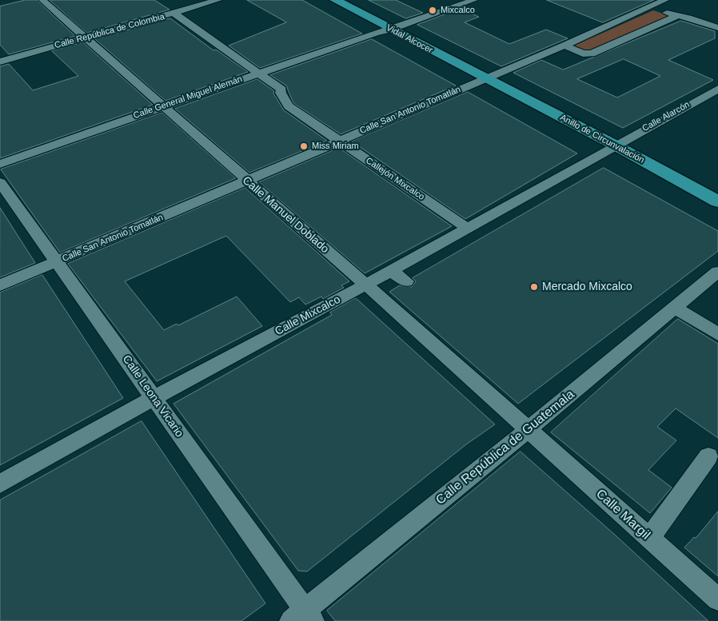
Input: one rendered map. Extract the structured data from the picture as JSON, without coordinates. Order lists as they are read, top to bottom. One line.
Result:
{"streets":{"main road":["Vidal Alcocer","Anillo de Circunvalación"],"street":["Calle República de Colombia","Calle General Miguel Alemán","Calle San Antonio Tomatlán","Calle Alarcón","Callejón Mixcalco","Calle Manuel Doblado","Calle Mixcalco","Calle Leona Vicario","Calle República de Guatemala","Calle Margil"]},"crossings":[["Calle República de Colombia","Callejón Mixcalco"],["Calle República de Colombia","Calle Manuel Doblado"],["Vidal Alcocer","Calle General Miguel Alemán"],["Vidal Alcocer","Calle San Antonio Tomatlán"],["Vidal Alcocer","Anillo de Circunvalación"],["Calle General Miguel Alemán","Callejón Mixcalco"],["Calle General Miguel Alemán","Calle Manuel Doblado"],["Calle San Antonio Tomatlán","Anillo de Circunvalación"],["Calle San Antonio Tomatlán","Callejón Mixcalco"],["Calle San Antonio Tomatlán","Calle Manuel Doblado"],["Calle San Antonio Tomatlán","Calle Leona Vicario"],["Calle Alarcón","Anillo de Circunvalación"],["Calle Alarcón","Calle Mixcalco"],["Anillo de Circunvalación","Calle Mixcalco"],["Callejón Mixcalco","Calle Mixcalco"],["Calle Manuel Doblado","Calle Mixcalco"],["Calle Manuel Doblado","Calle República de Guatemala"],["Calle Manuel Doblado","Calle Margil"],["Calle Mixcalco","Calle Leona Vicario"],["Calle Leona Vicario","Calle República de Guatemala"],["Calle República de Guatemala","Calle Margil"]],"places":["Mixcalco","Miss Miriam","Mercado Mixcalco"]}
